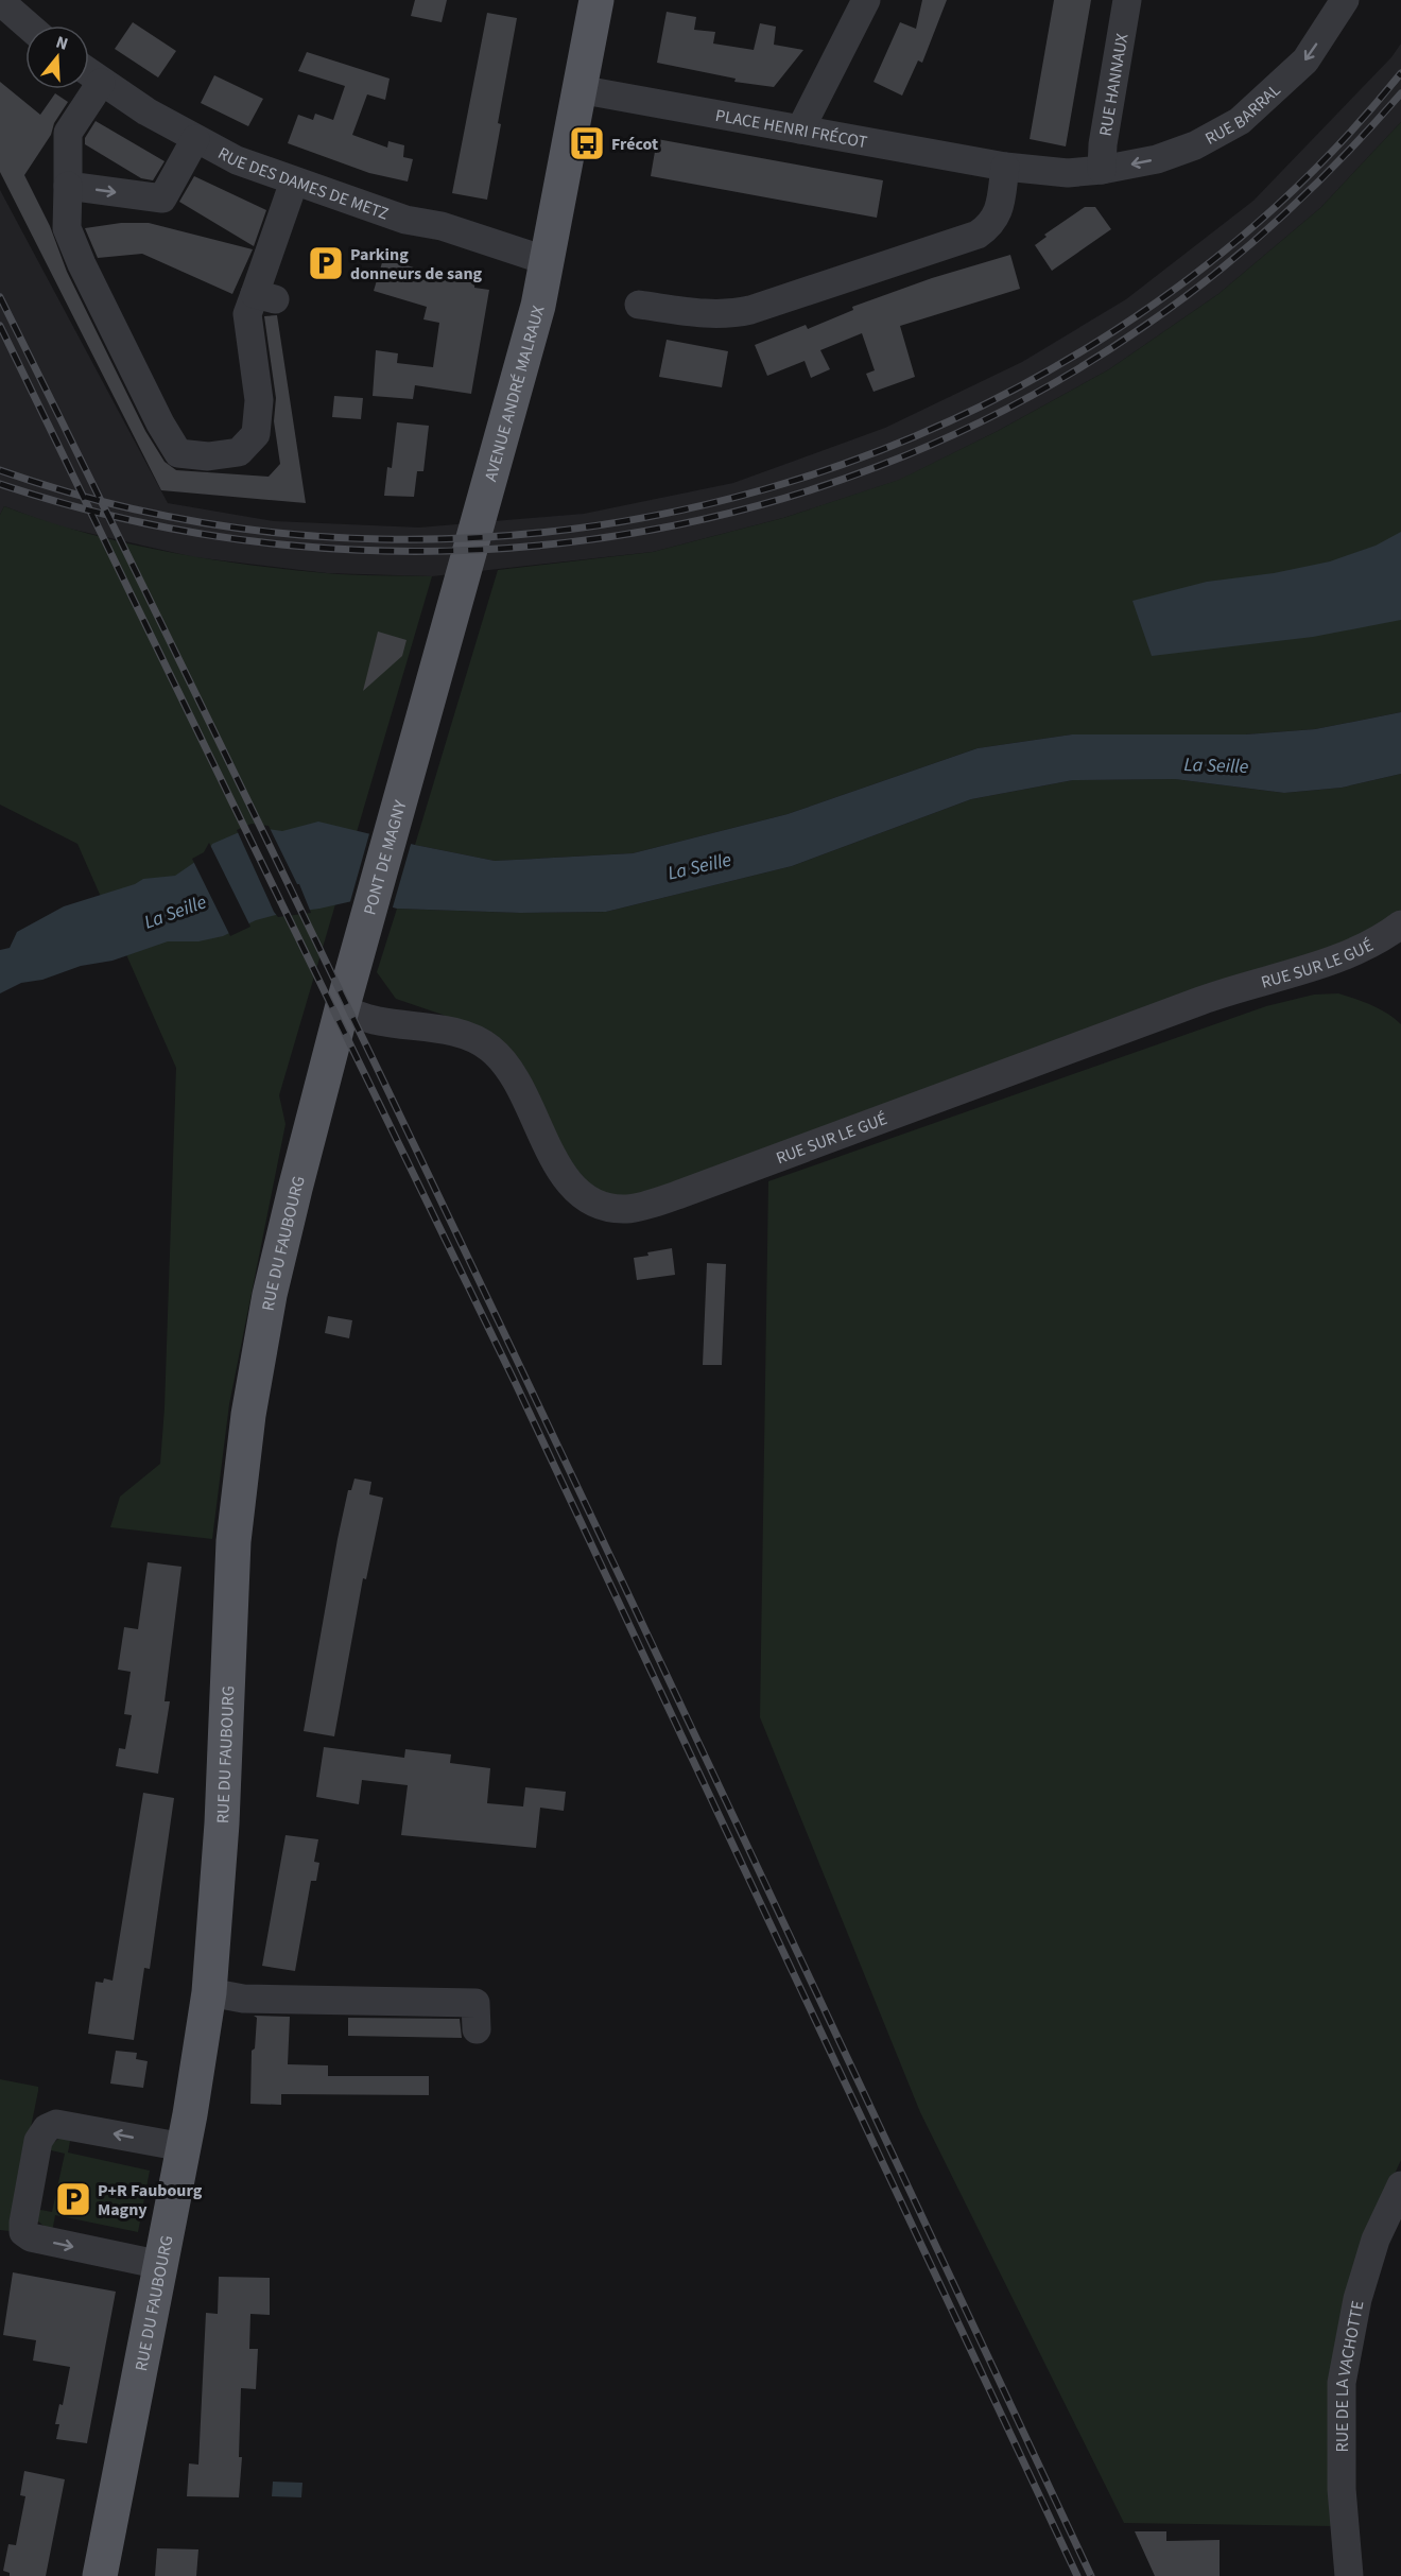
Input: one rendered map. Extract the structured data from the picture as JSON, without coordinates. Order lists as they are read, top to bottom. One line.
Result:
{"streets":{"main road":["AVENUE ANDRÉ MALRAUX","PONT DE MAGNY","RUE DU FAUBOURG"],"street":["RUE HANNAUX","RUE BARRAL","PLACE HENRI FRÉCOT","RUE DES DAMES DE METZ","RUE SUR LE GUÉ","RUE DE LA VACHOTTE"]},"crossings":[["RUE HANNAUX","RUE BARRAL"],["RUE HANNAUX","PLACE HENRI FRÉCOT"],["RUE BARRAL","PLACE HENRI FRÉCOT"],["PLACE HENRI FRÉCOT","AVENUE ANDRÉ MALRAUX"],["RUE DES DAMES DE METZ","AVENUE ANDRÉ MALRAUX"],["AVENUE ANDRÉ MALRAUX","PONT DE MAGNY"],["PONT DE MAGNY","RUE DU FAUBOURG"],["RUE SUR LE GUÉ","RUE DU FAUBOURG"]],"one_way":["RUE BARRAL"],"water":["La Seille"],"places":{"bus stop":["Frécot"],"parking":["Parking donneurs de sang","P+R Faubourg Magny"]},"north":"top"}
